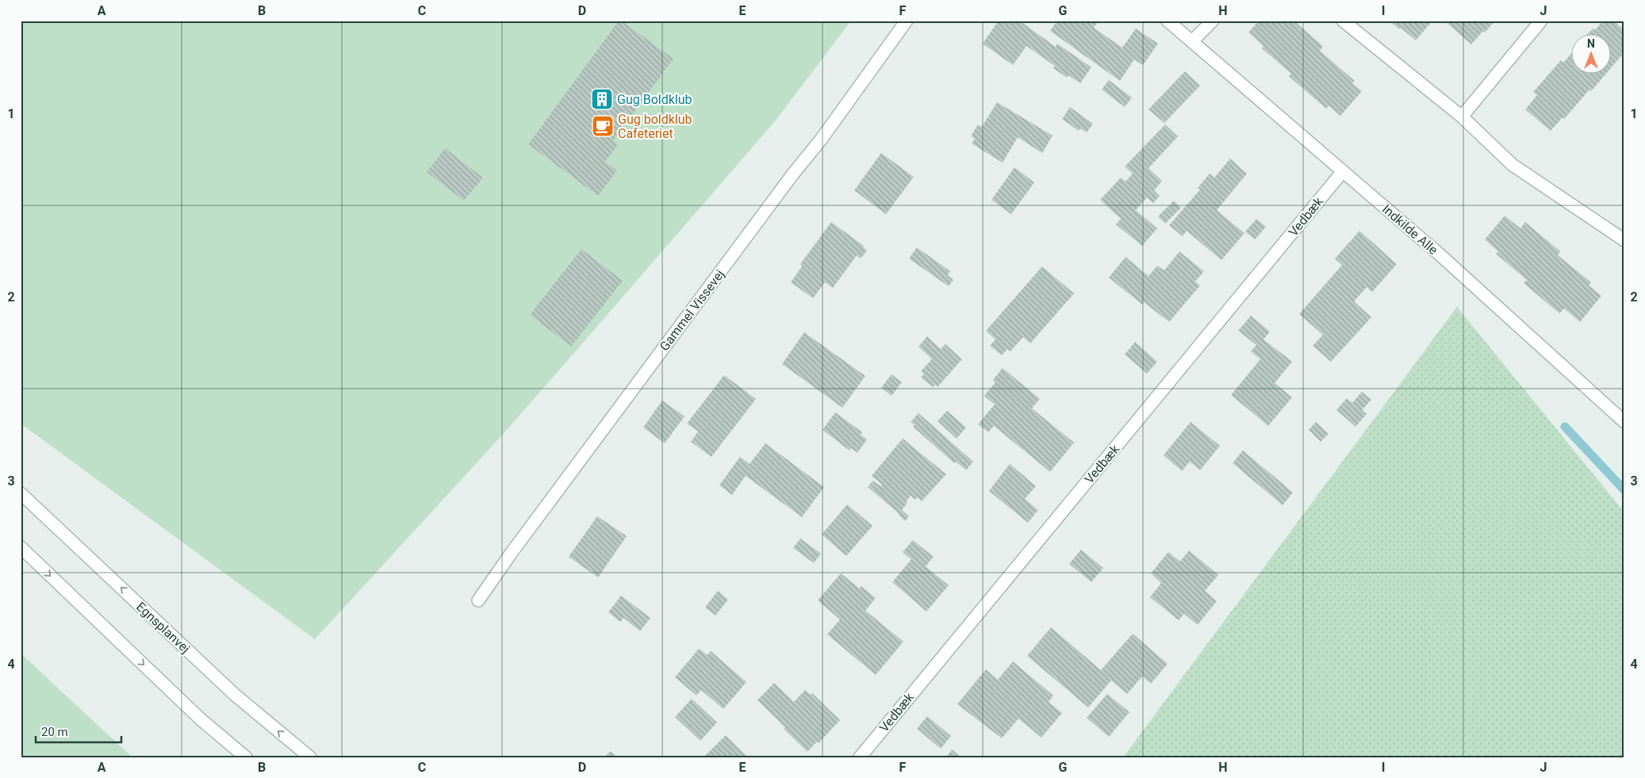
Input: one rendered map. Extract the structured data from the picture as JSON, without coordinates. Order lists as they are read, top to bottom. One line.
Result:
{"streets":{"street":["Vedbæk","Indkilde Alle","Gammel Vissevej","Egnsplanvej"]},"crossings":[["Vedbæk","Indkilde Alle"]],"places":{"building":["Gug Boldklub"],"cafe":["Gug boldklub Cafeteriet"]},"scale_bar":"20 m","north":"top","grid":{"columns":["A","B","C","D","E","F","G","H","I","J"],"rows":["1","2","3","4"]}}
